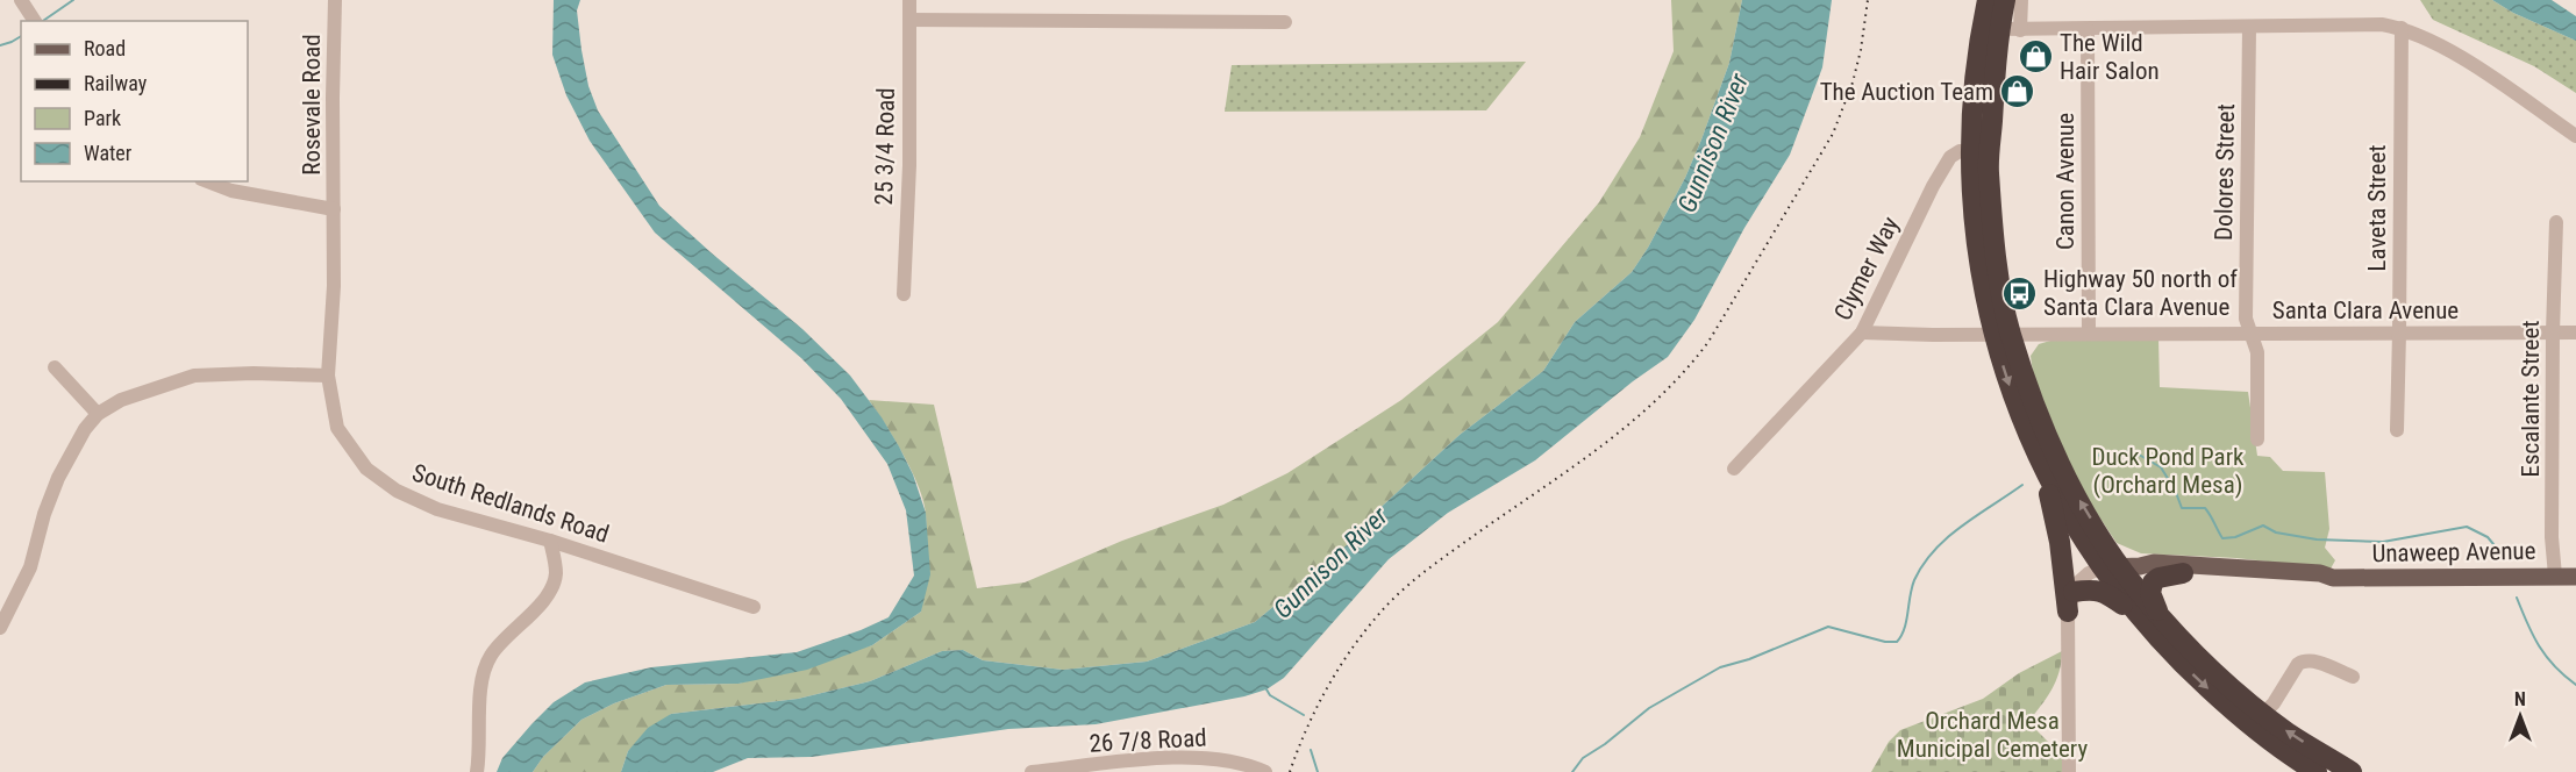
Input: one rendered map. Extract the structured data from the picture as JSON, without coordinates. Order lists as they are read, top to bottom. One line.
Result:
{"streets":{"main road":["Unaweep Avenue"],"street":["Rosevale Road","25 3/4 Road","Dolores Street","Canon Avenue","Laveta Street","Clymer Way","Santa Clara Avenue","Escalante Street","South Redlands Road","26 7/8 Road"]},"crossings":[["Rosevale Road","South Redlands Road"],["Dolores Street","Santa Clara Avenue"],["Canon Avenue","Santa Clara Avenue"],["Laveta Street","Santa Clara Avenue"],["Clymer Way","Santa Clara Avenue"],["Santa Clara Avenue","Escalante Street"],["Escalante Street","Unaweep Avenue"]],"water":["Gunnison River"],"parks":["Duck Pond Park (Orchard Mesa)","Orchard Mesa Municipal Cemetery"],"places":{"shop":["The Wild Hair Salon","The Auction Team"],"bus stop":["Highway 50 north of Santa Clara Avenue"]},"legend":["Road","Railway","Park","Water"],"north":"top"}
